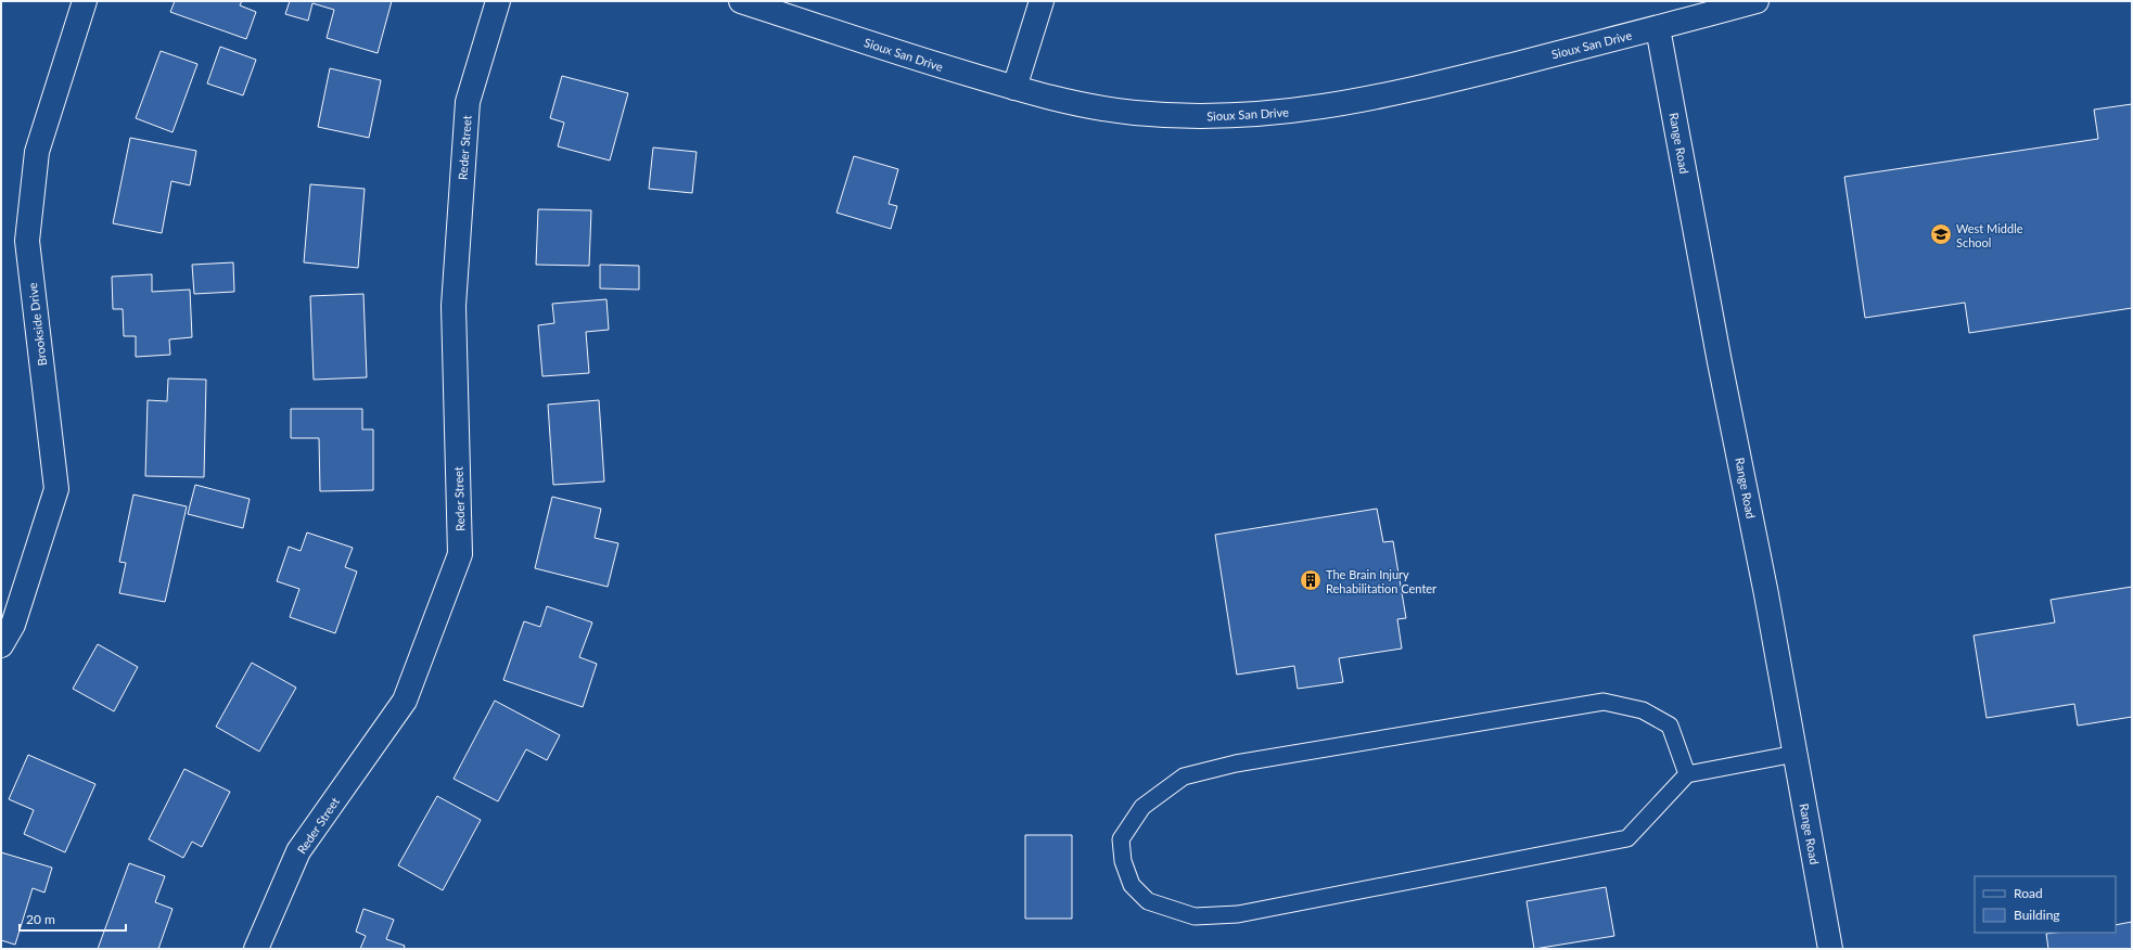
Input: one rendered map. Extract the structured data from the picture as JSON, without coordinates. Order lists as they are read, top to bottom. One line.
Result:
{"streets":{"street":["Sioux San Drive","Range Road","Reder Street","Brookside Drive"]},"crossings":[["Sioux San Drive","Range Road"]],"places":{"school or university":["West Middle School"],"building":["The Brain Injury Rehabilitation Center"]},"legend":["Road","Building"],"scale_bar":"20 m"}
